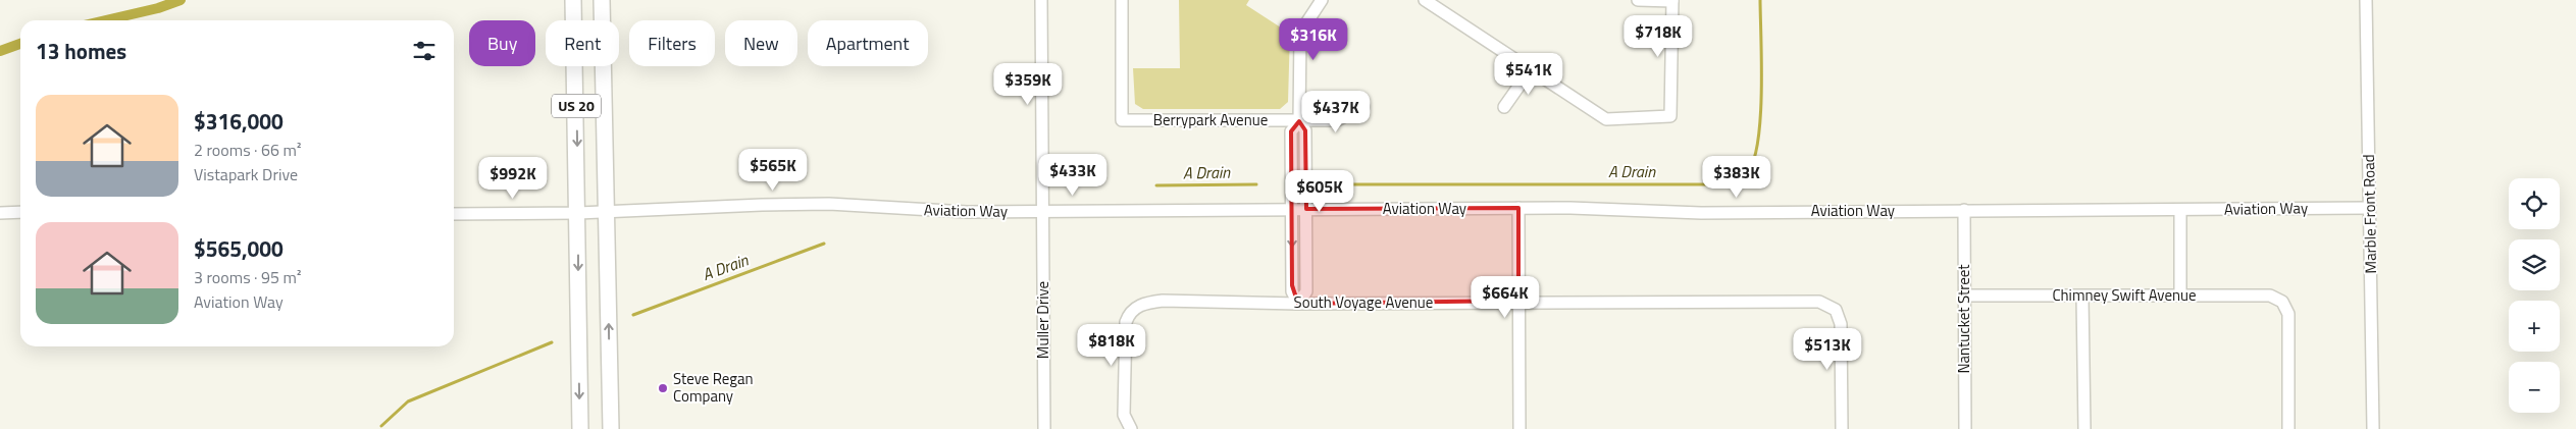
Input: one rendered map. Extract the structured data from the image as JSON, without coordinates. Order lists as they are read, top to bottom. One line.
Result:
{"streets":{"main road":["US 20"],"street":["Berrypark Avenue","Aviation Way","Marble Front Road","Chimney Swift Avenue","South Voyage Avenue","Nantucket Street","Muller Drive"]},"crossings":[["US 20","Aviation Way"],["Aviation Way","Marble Front Road"],["Aviation Way","Nantucket Street"],["Aviation Way","Muller Drive"],["Chimney Swift Avenue","Nantucket Street"]],"water":["A Drain"],"places":["Steve Regan Company"],"page":{"price":["$718K","$316K","$541K","$359K","$437K","$565K","$433K","$383K","$992K","$605K","$664K","$818K","$513K"],"chip":["Buy","Rent","Filters","New","Apartment"],"heading":"13 homes","list":[{"name":"$316,000","note":"2 rooms · 66 m² · Vistapark Drive"},{"name":"$565,000","note":"3 rooms · 95 m² · Aviation Way"}],"map_buttons":["+","−"]}}
